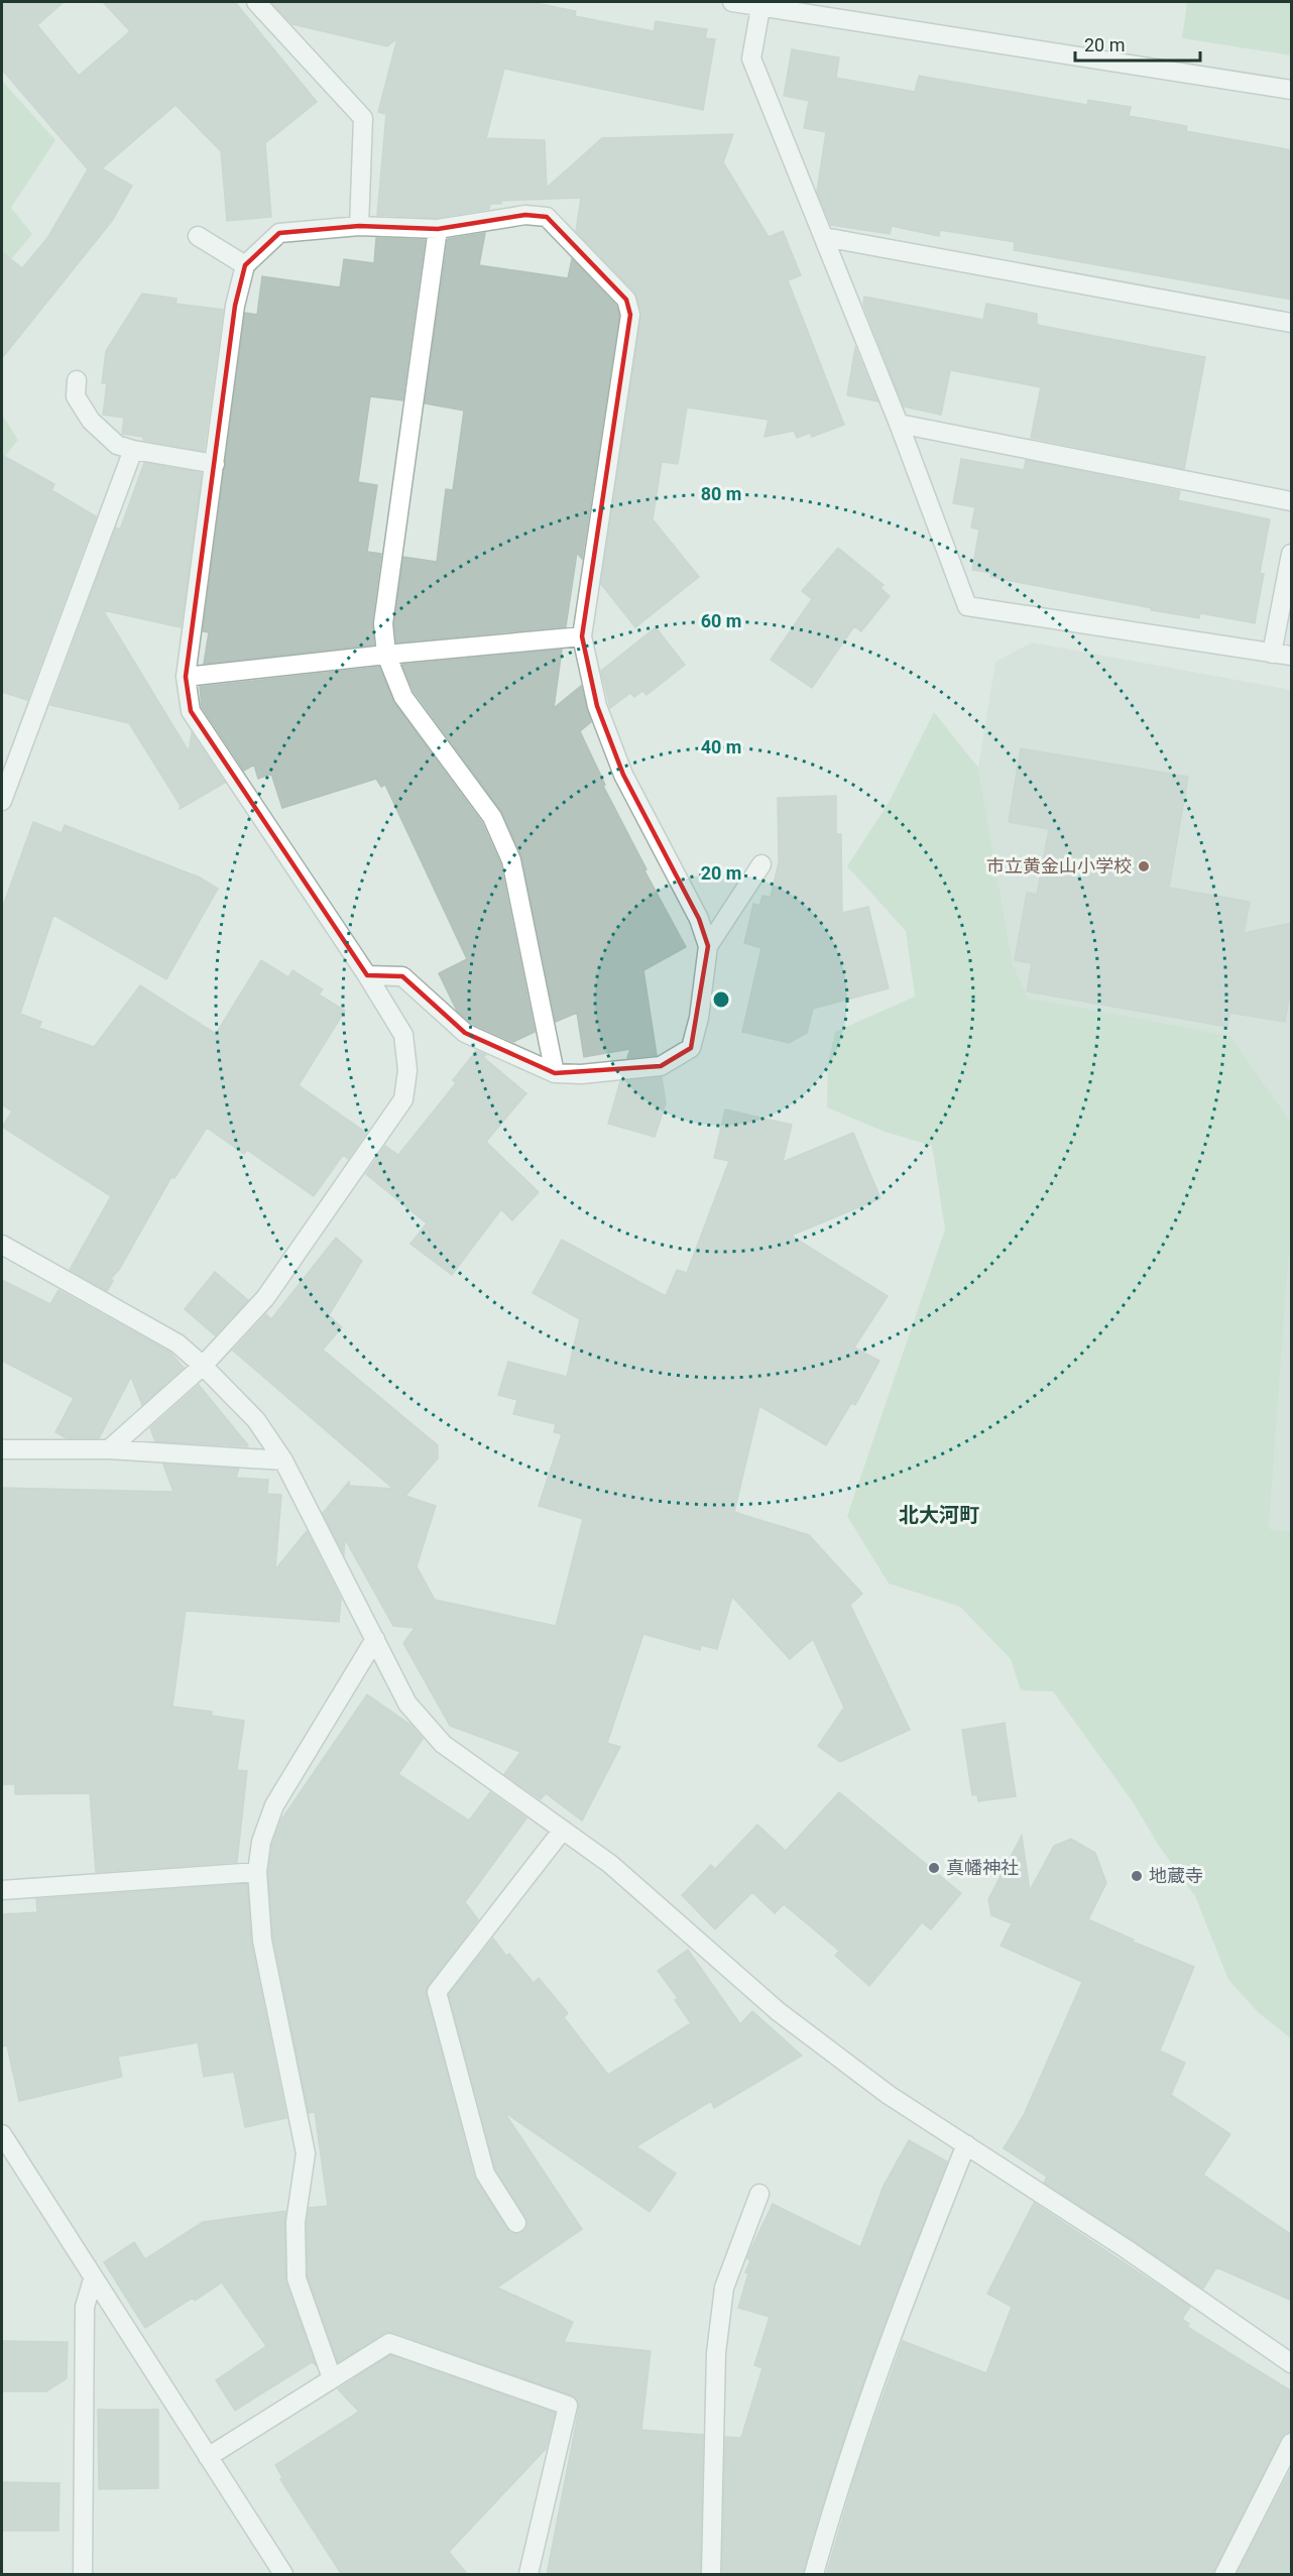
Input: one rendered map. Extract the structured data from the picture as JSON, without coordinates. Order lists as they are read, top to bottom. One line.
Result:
{"districts":["北大河町"],"places":["市立黄金山小学校","真幡神社","地蔵寺"],"scale_bar":"20 m","rings":["80 m","60 m","40 m","20 m"]}
